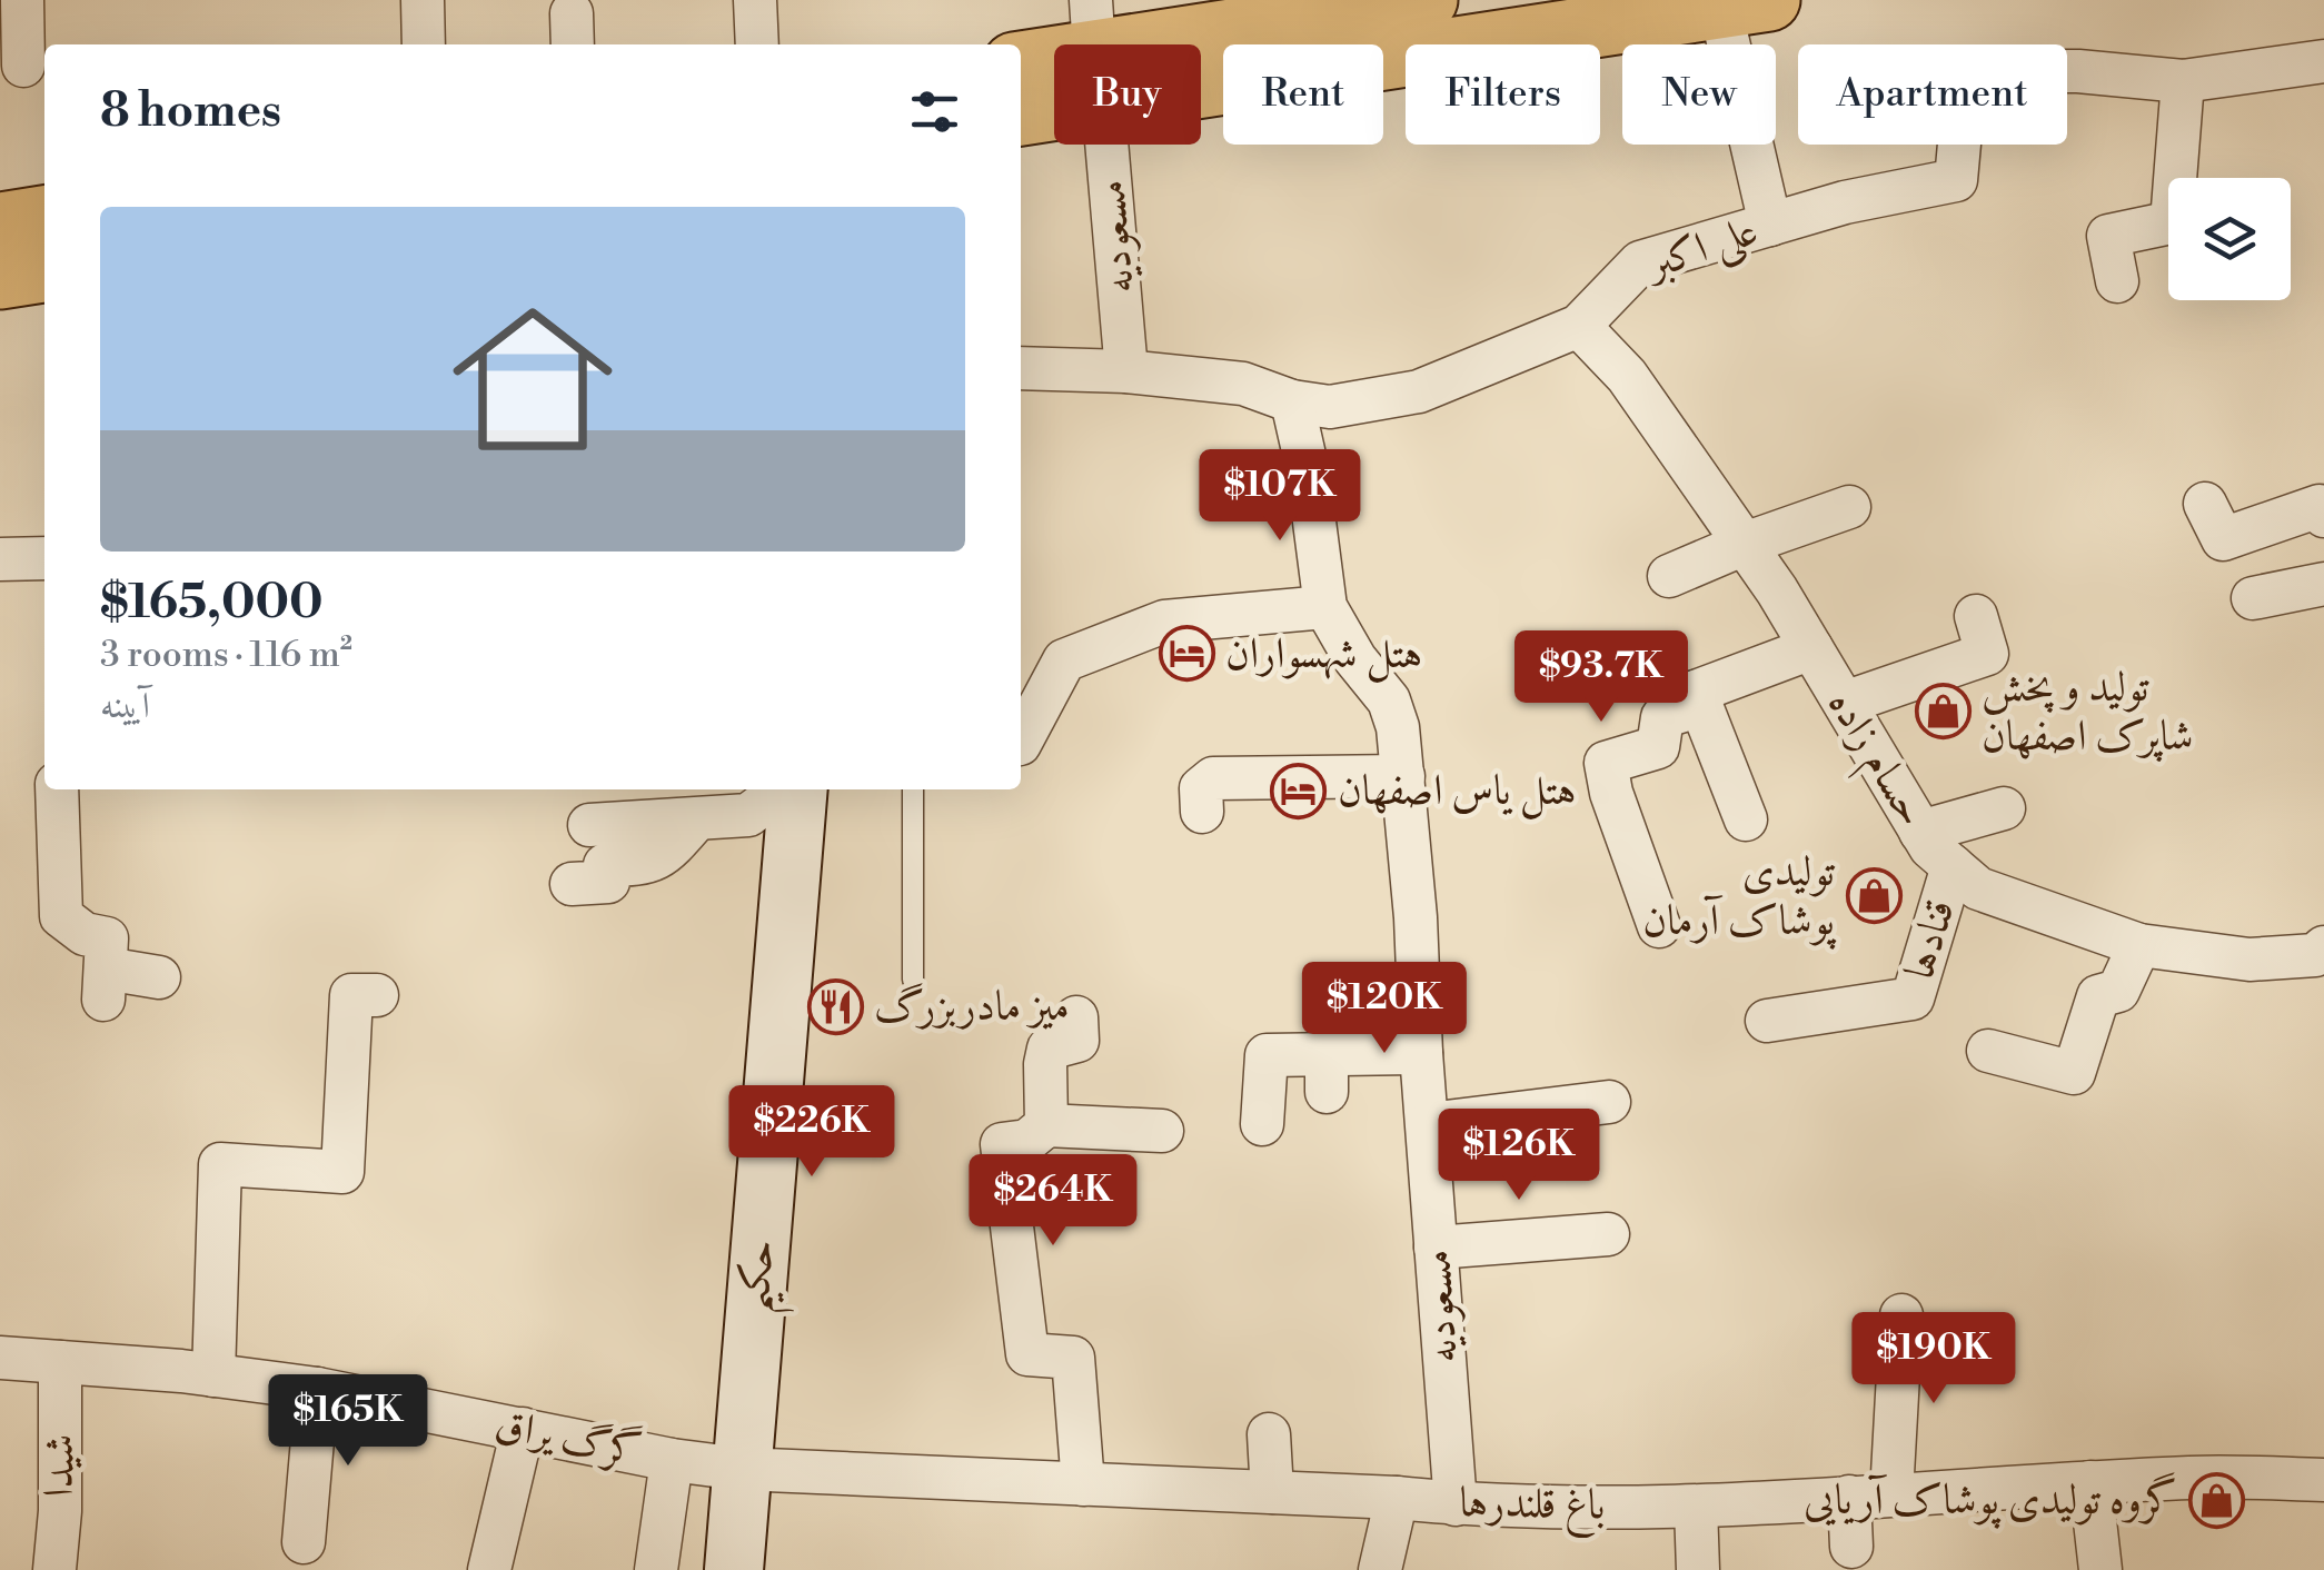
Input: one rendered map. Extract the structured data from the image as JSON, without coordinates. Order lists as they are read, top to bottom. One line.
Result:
{"streets":{"main road":["حکیم"],"street":["مسعودیه","علی اکبر","حسام زاده","قنادها","گرگ یراق","شیدا","باغ قلندرها"]},"crossings":[["مسعودیه","علی اکبر"],["مسعودیه","باغ قلندرها"],["علی اکبر","حسام زاده"],["حسام زاده","قنادها"],["حکیم","گرگ یراق"],["حکیم","باغ قلندرها"],["گرگ یراق","شیدا"],["گرگ یراق","باغ قلندرها"]],"places":{"hotel":["هتل شهسواران","هتل یاس اصفهان"],"shop":["تولید و پخش شاپرک اصفهان","تولیدی پوشاک آرمان","گروه تولیدی پوشاک آریایی"],"restaurant":["میز مادربزرگ"]},"page":{"chip":["Buy","Rent","Filters","New","Apartment"],"heading":"8 homes","list":[{"name":"$165,000","note":"3 rooms · 116 m² · آیینه"}],"price":["$107K","$93.7K","$120K","$226K","$126K","$264K","$190K","$165K"]}}
